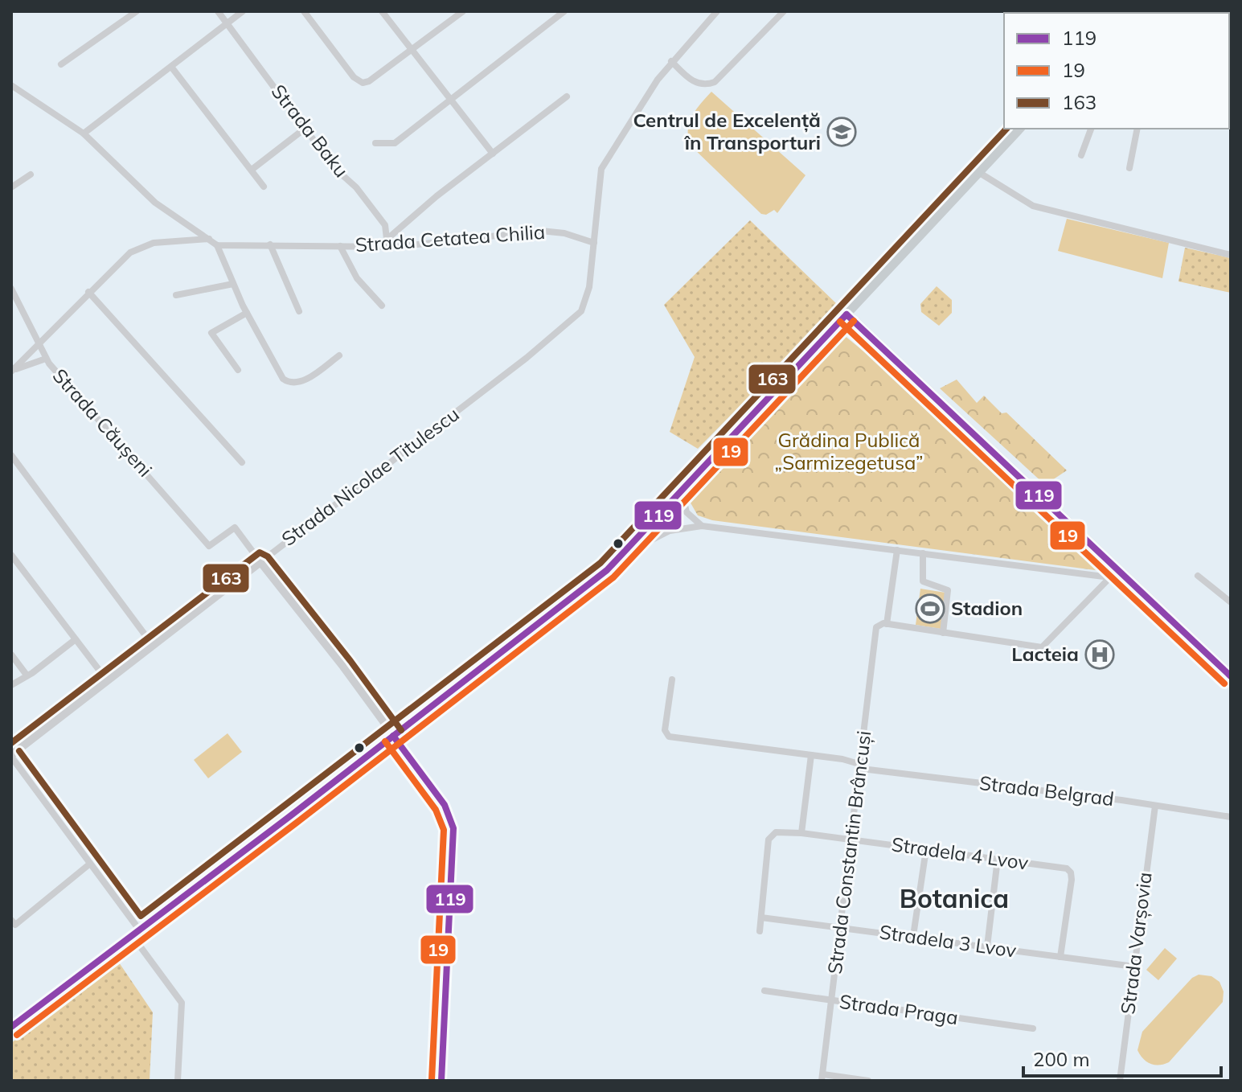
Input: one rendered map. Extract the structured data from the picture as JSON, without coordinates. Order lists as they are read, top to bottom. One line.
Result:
{"streets":{"street":["Strada Baku","Strada Cetatea Chilia","Strada Căușeni","Strada Nicolae Titulescu","Strada Belgrad","Strada Constantin Brâncuși","Stradela 4 Lvov","Stradela 3 Lvov","Strada Varșovia","Strada Praga"]},"crossings":[["Strada Cetatea Chilia","Strada Nicolae Titulescu"],["Strada Căușeni","Strada Nicolae Titulescu"],["Strada Belgrad","Strada Constantin Brâncuși"],["Strada Belgrad","Strada Varșovia"],["Strada Constantin Brâncuși","Stradela 4 Lvov"],["Strada Constantin Brâncuși","Stradela 3 Lvov"],["Strada Constantin Brâncuși","Strada Praga"],["Stradela 4 Lvov","Stradela 3 Lvov"],["Stradela 3 Lvov","Strada Varșovia"]],"districts":["Botanica"],"parks":["Grădina Publică „Sarmizegetusa”"],"places":{"school or university":["Centrul de Excelență în Transporturi"],"sports":["Stadion"],"hospital":["Lacteia"]},"lines":["transit line 163","transit line 119","transit line 19"],"legend":["119","19","163"],"scale_bar":"200 m"}
